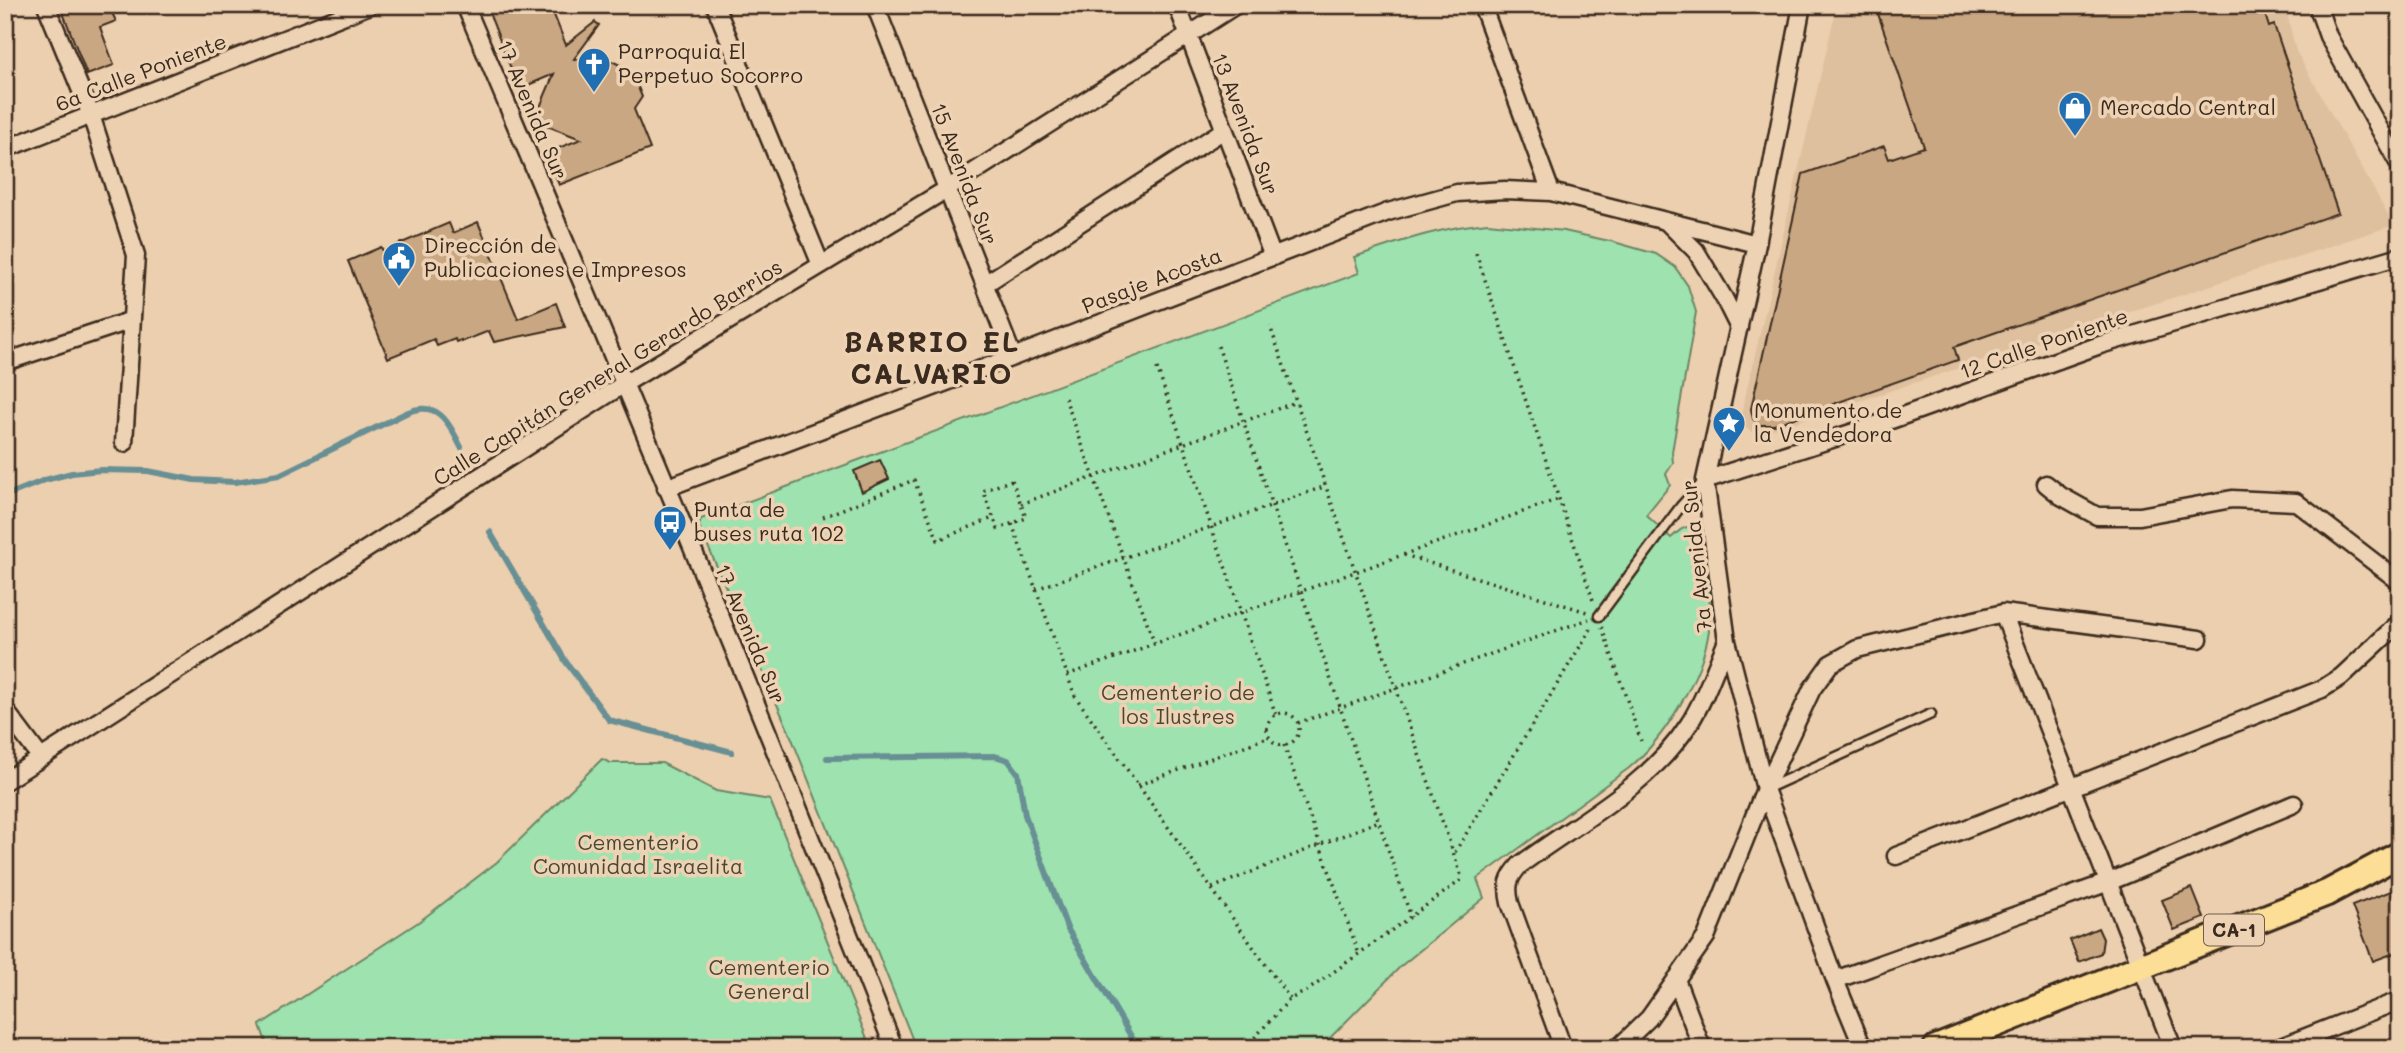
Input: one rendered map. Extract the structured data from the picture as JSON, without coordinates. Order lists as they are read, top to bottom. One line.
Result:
{"streets":{"highway":["CA-1"],"street":["6a Calle Poniente","17 Avenida Sur","13 Avenida Sur","15 Avenida Sur","Pasaje Acosta","12 Calle Poniente","Calle Capitán General Gerardo Barrios","7a Avenida Sur"]},"crossings":[["17 Avenida Sur","Pasaje Acosta"],["17 Avenida Sur","Calle Capitán General Gerardo Barrios"],["13 Avenida Sur","Pasaje Acosta"],["13 Avenida Sur","Calle Capitán General Gerardo Barrios"],["15 Avenida Sur","Pasaje Acosta"],["15 Avenida Sur","Calle Capitán General Gerardo Barrios"],["Pasaje Acosta","7a Avenida Sur"],["12 Calle Poniente","7a Avenida Sur"]],"districts":["BARRIO EL CALVARIO"],"parks":["Cementerio de los Ilustres","Cementerio Comunidad Israelita","Cementerio General"],"places":{"church":["Parroquia El Perpetuo Socorro"],"shop":["Mercado Central"],"public building":["Dirección de Publicaciones e Impresos"],"place":["Monumento de la Vendedora"],"bus stop":["Punta de buses ruta 102"]}}
